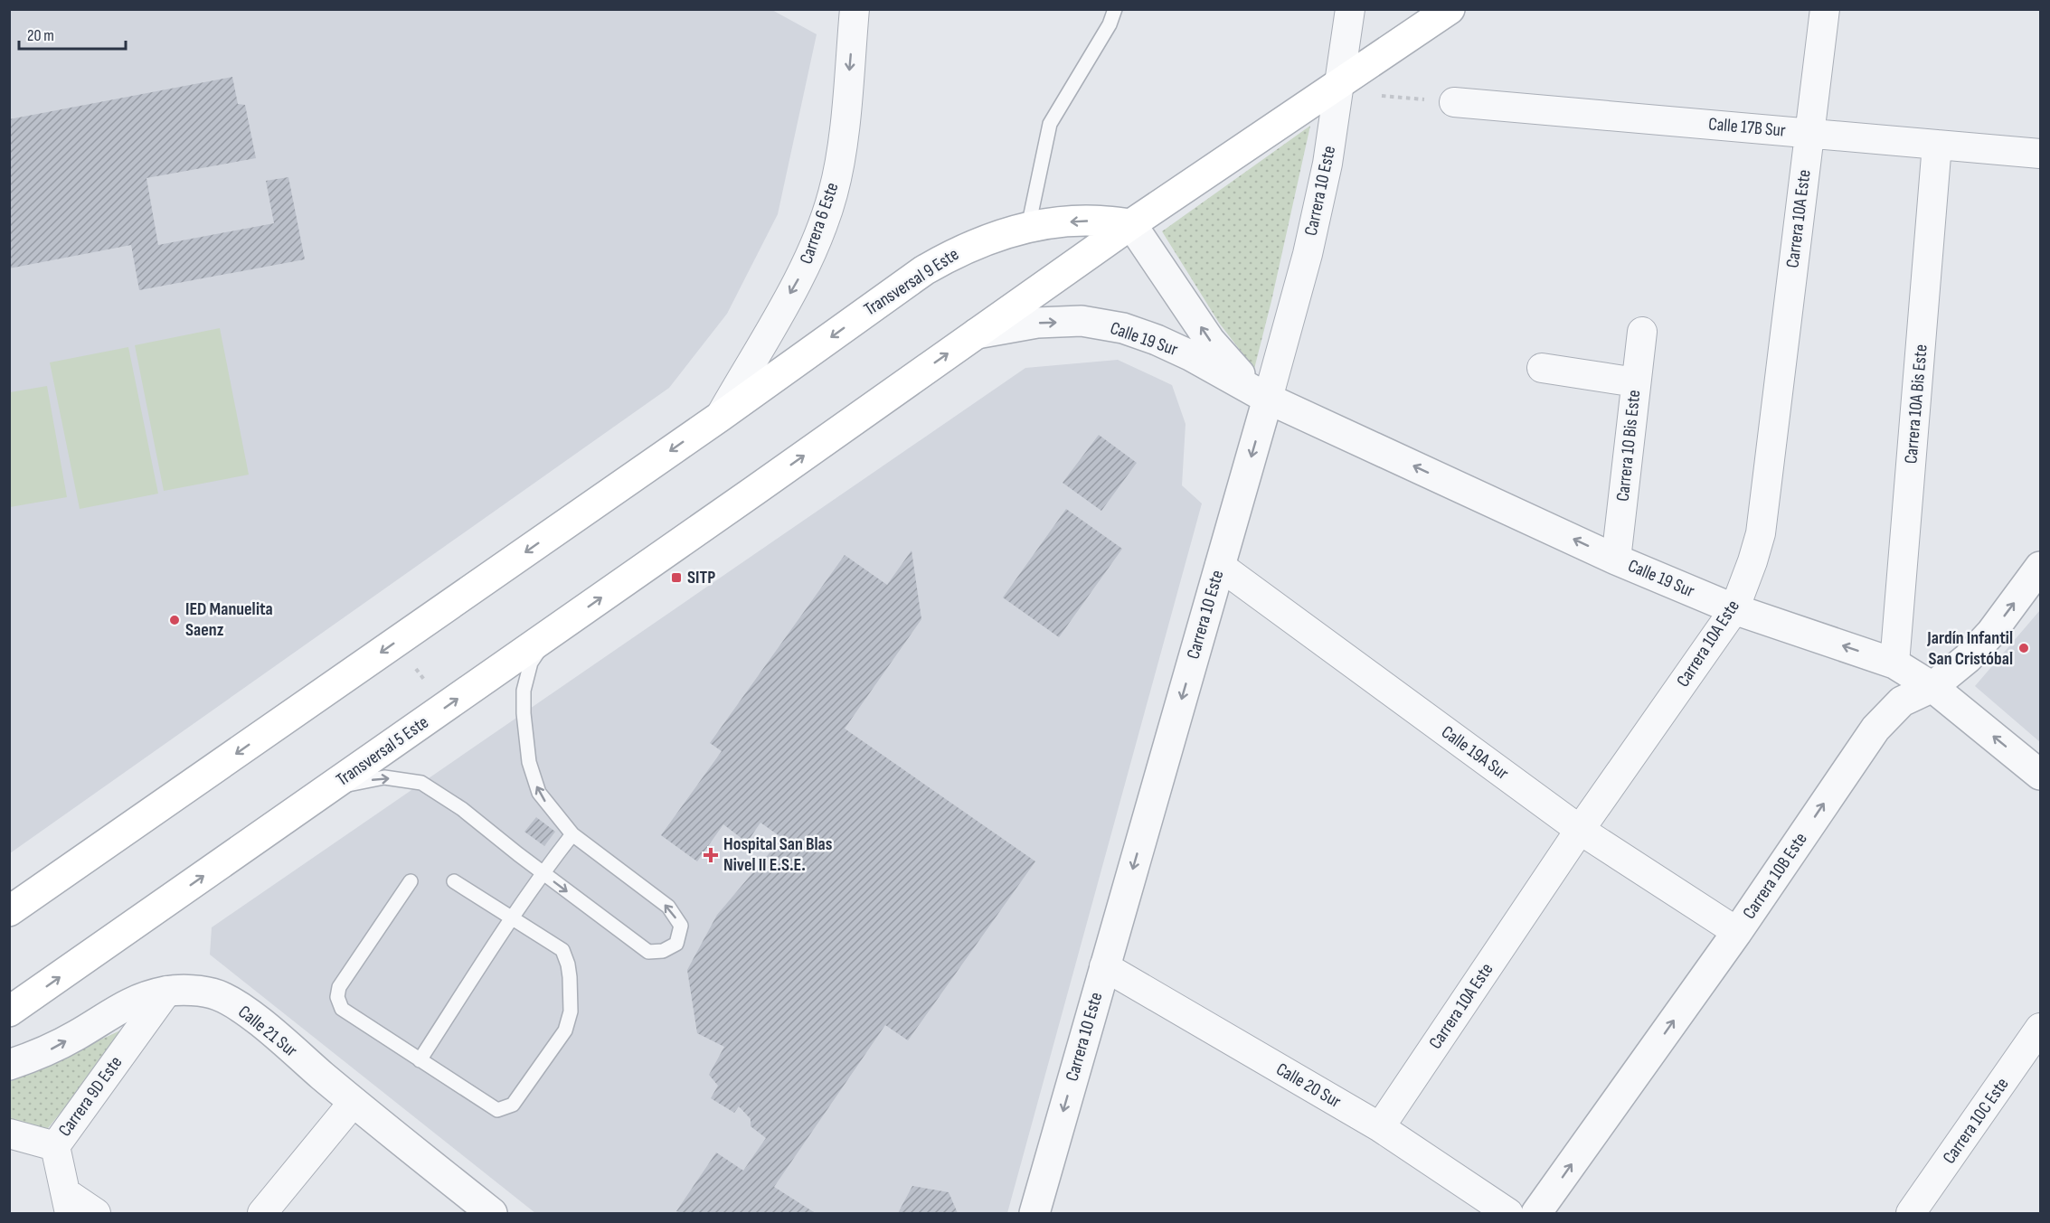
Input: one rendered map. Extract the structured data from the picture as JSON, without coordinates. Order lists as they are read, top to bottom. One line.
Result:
{"streets":{"main road":["Transversal 9 Este","Transversal 5 Este"],"street":["Calle 17B Sur","Carrera 10 Este","Carrera 10A Este","Carrera 6 Este","Calle 19 Sur","Carrera 10A Bis Este","Carrera 10 Bis Este","Calle 19A Sur","Carrera 10B Este","Calle 21 Sur","Calle 20 Sur","Carrera 9D Este","Carrera 10C Este"]},"crossings":[["Calle 17B Sur","Carrera 10A Este"],["Calle 17B Sur","Carrera 10A Bis Este"],["Carrera 10 Este","Calle 19 Sur"],["Carrera 10 Este","Calle 19A Sur"],["Carrera 10 Este","Calle 20 Sur"],["Carrera 10A Este","Calle 19 Sur"],["Carrera 10A Este","Calle 19A Sur"],["Carrera 10A Este","Calle 20 Sur"],["Carrera 6 Este","Transversal 9 Este"],["Transversal 9 Este","Calle 19 Sur"],["Calle 19 Sur","Carrera 10A Bis Este"],["Calle 19 Sur","Carrera 10 Bis Este"],["Calle 19 Sur","Transversal 5 Este"],["Calle 19 Sur","Carrera 10B Este"],["Calle 19A Sur","Carrera 10B Este"],["Calle 21 Sur","Carrera 9D Este"]],"one_way":["Carrera 10 Este","Carrera 6 Este","Carrera 10B Este"],"places":{"transit":["SITP"],"other":["IED Manuelita Saenz","Jardín Infantil San Cristóbal"],"health":["Hospital San Blas Nivel II E.S.E."]},"scale_bar":"20 m"}
